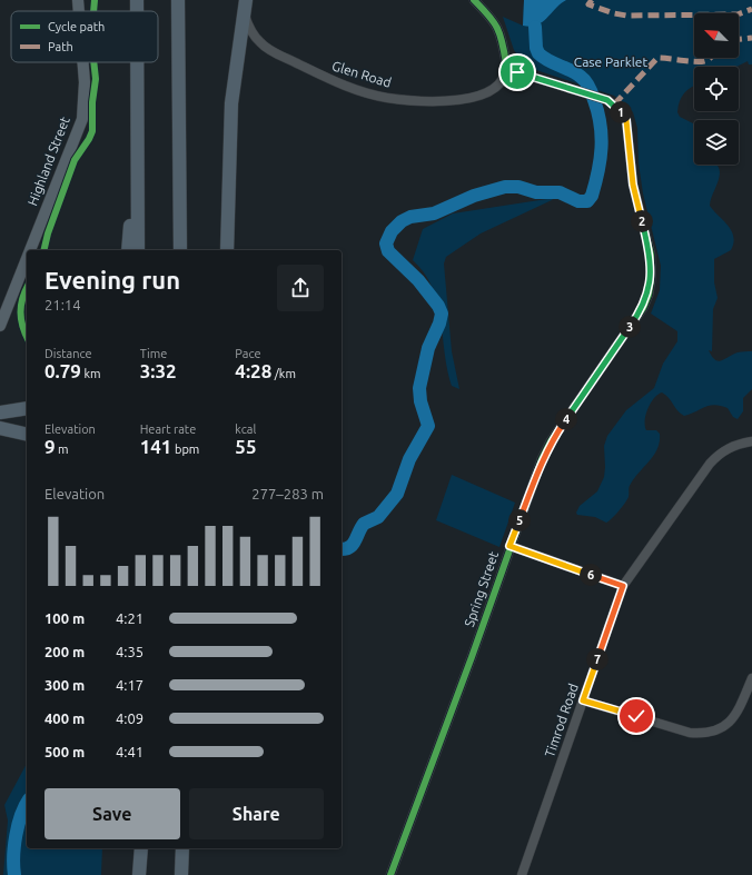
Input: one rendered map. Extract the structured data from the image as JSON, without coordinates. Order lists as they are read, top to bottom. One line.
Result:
{"streets":{"main road":["Highland Street"],"street":["Glen Road","Spring Street","Timrod Road"]},"crossings":[["Glen Road","Spring Street"]],"parks":["Case Parklet"],"legend":["Cycle path","Path"],"north":"top left","page":{"pins":["1","2","3","4","5","6","7"],"heading":["Evening run","21:14"],"stats":[["Distance","0.79 km"],["Time","3:32"],["Pace","4:28 /km"],["Elevation","9 m"],["Heart rate","141 bpm"],["kcal","55"]],"chart":["Elevation","277–283 m"],"list":[{"name":"100 m","note":"4:21"},{"name":"200 m","note":"4:35"},{"name":"300 m","note":"4:17"},{"name":"400 m","note":"4:09"},{"name":"500 m","note":"4:41"}],"buttons":["Save","Share"]}}
